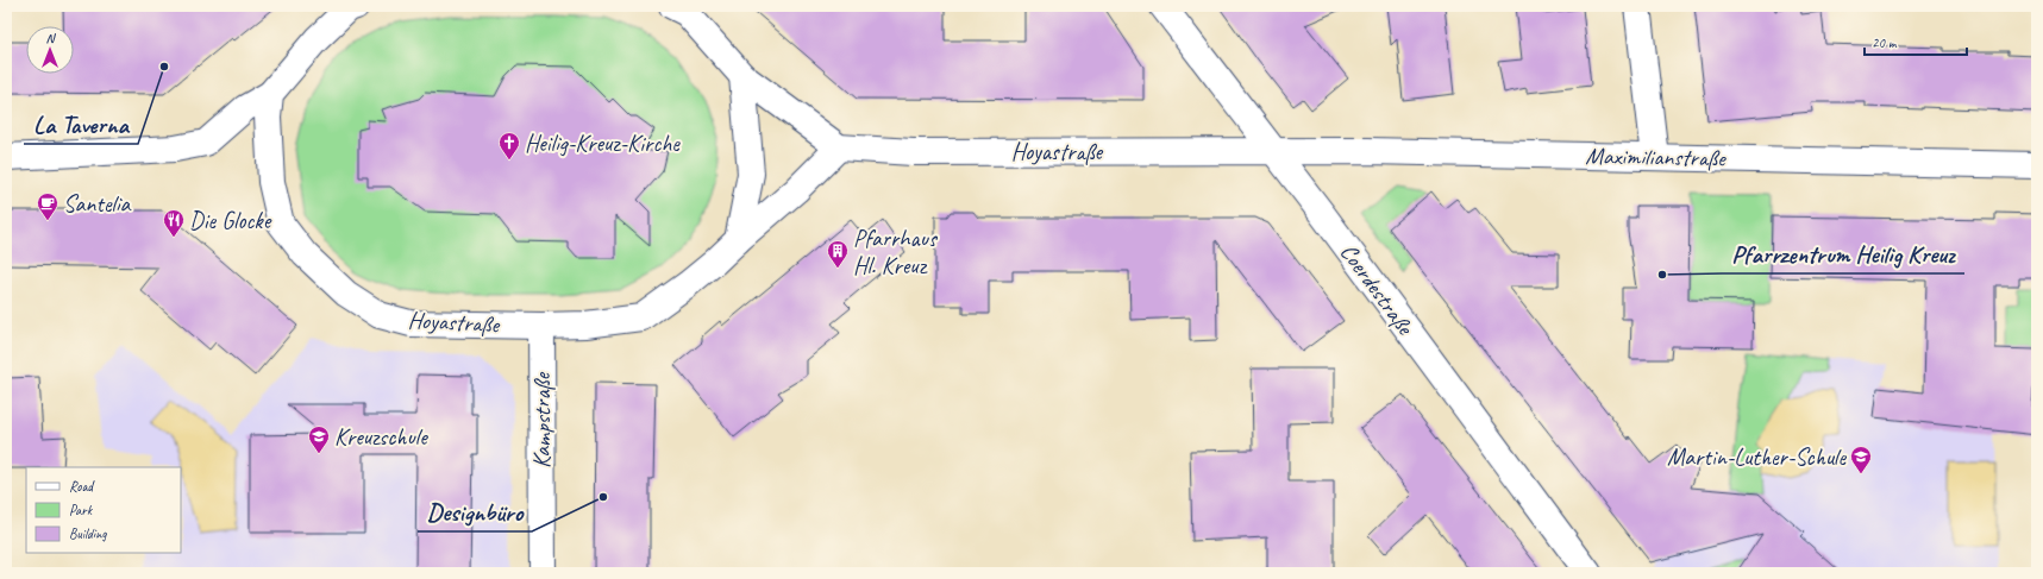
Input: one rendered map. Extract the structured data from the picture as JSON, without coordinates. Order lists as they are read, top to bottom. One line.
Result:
{"streets":{"street":["Hoyastraße","Maximilianstraße","Coerdestraße","Kampstraße"]},"crossings":[["Hoyastraße","Maximilianstraße"],["Hoyastraße","Coerdestraße"],["Hoyastraße","Kampstraße"],["Maximilianstraße","Coerdestraße"]],"places":{"other":["La Taverna","Pfarrzentrum Heilig Kreuz","Designbüro"],"church":["Heilig-Kreuz-Kirche"],"cafe":["Santelia"],"restaurant":["Die Glocke"],"building":["Pfarrhaus Hl. Kreuz"],"school or university":["Kreuzschule","Martin-Luther-Schule"]},"legend":["Road","Park","Building"],"scale_bar":"20 m","north":"top"}
